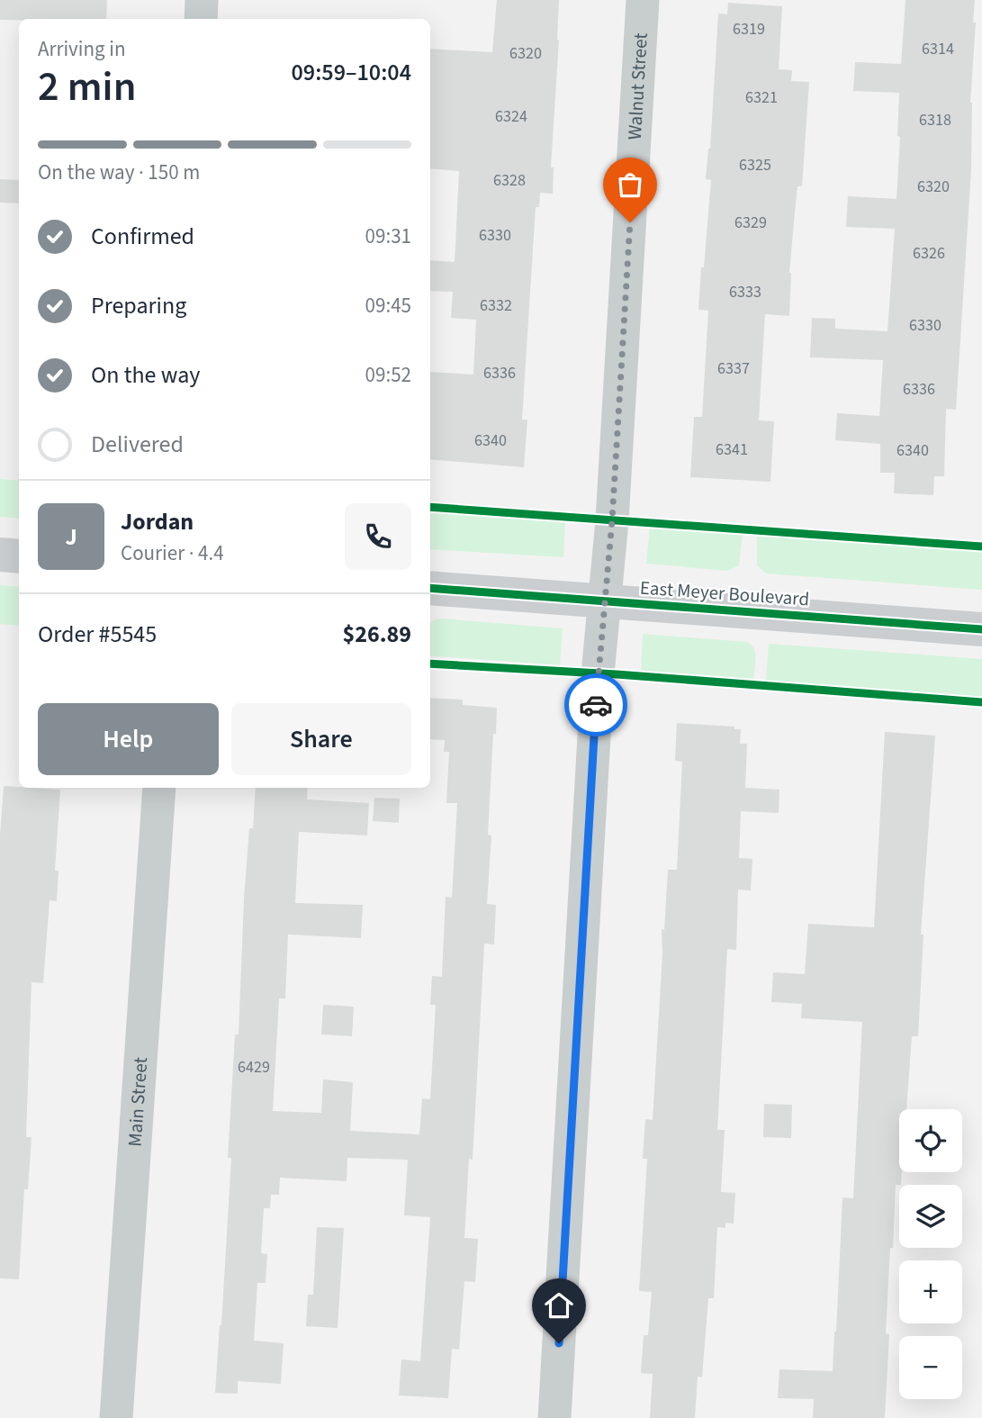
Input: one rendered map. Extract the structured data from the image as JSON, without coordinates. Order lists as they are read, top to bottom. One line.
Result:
{"streets":{"main road":["East Meyer Boulevard"],"street":["Walnut Street","Main Street"]},"crossings":[["Walnut Street","East Meyer Boulevard"]],"house_numbers":["6319","6314","6320","6321","6324","6318","6325","6328","6320","6329","6330","6326","6333","6332","6330","6337","6336","6336","6340","6341","6340","6429"],"page":{"heading":["2 min","Arriving in","09:59–10:04"],"panel":["Jordan","Courier · 4.4","Order #5545","$26.89"],"bar":"On the way · 150 m","list":[["Confirmed","09:31"],["Preparing","09:45"],["On the way","09:52"],"Delivered"],"round":"J","buttons":["Help","Share"],"map_buttons":["+","−"]}}
